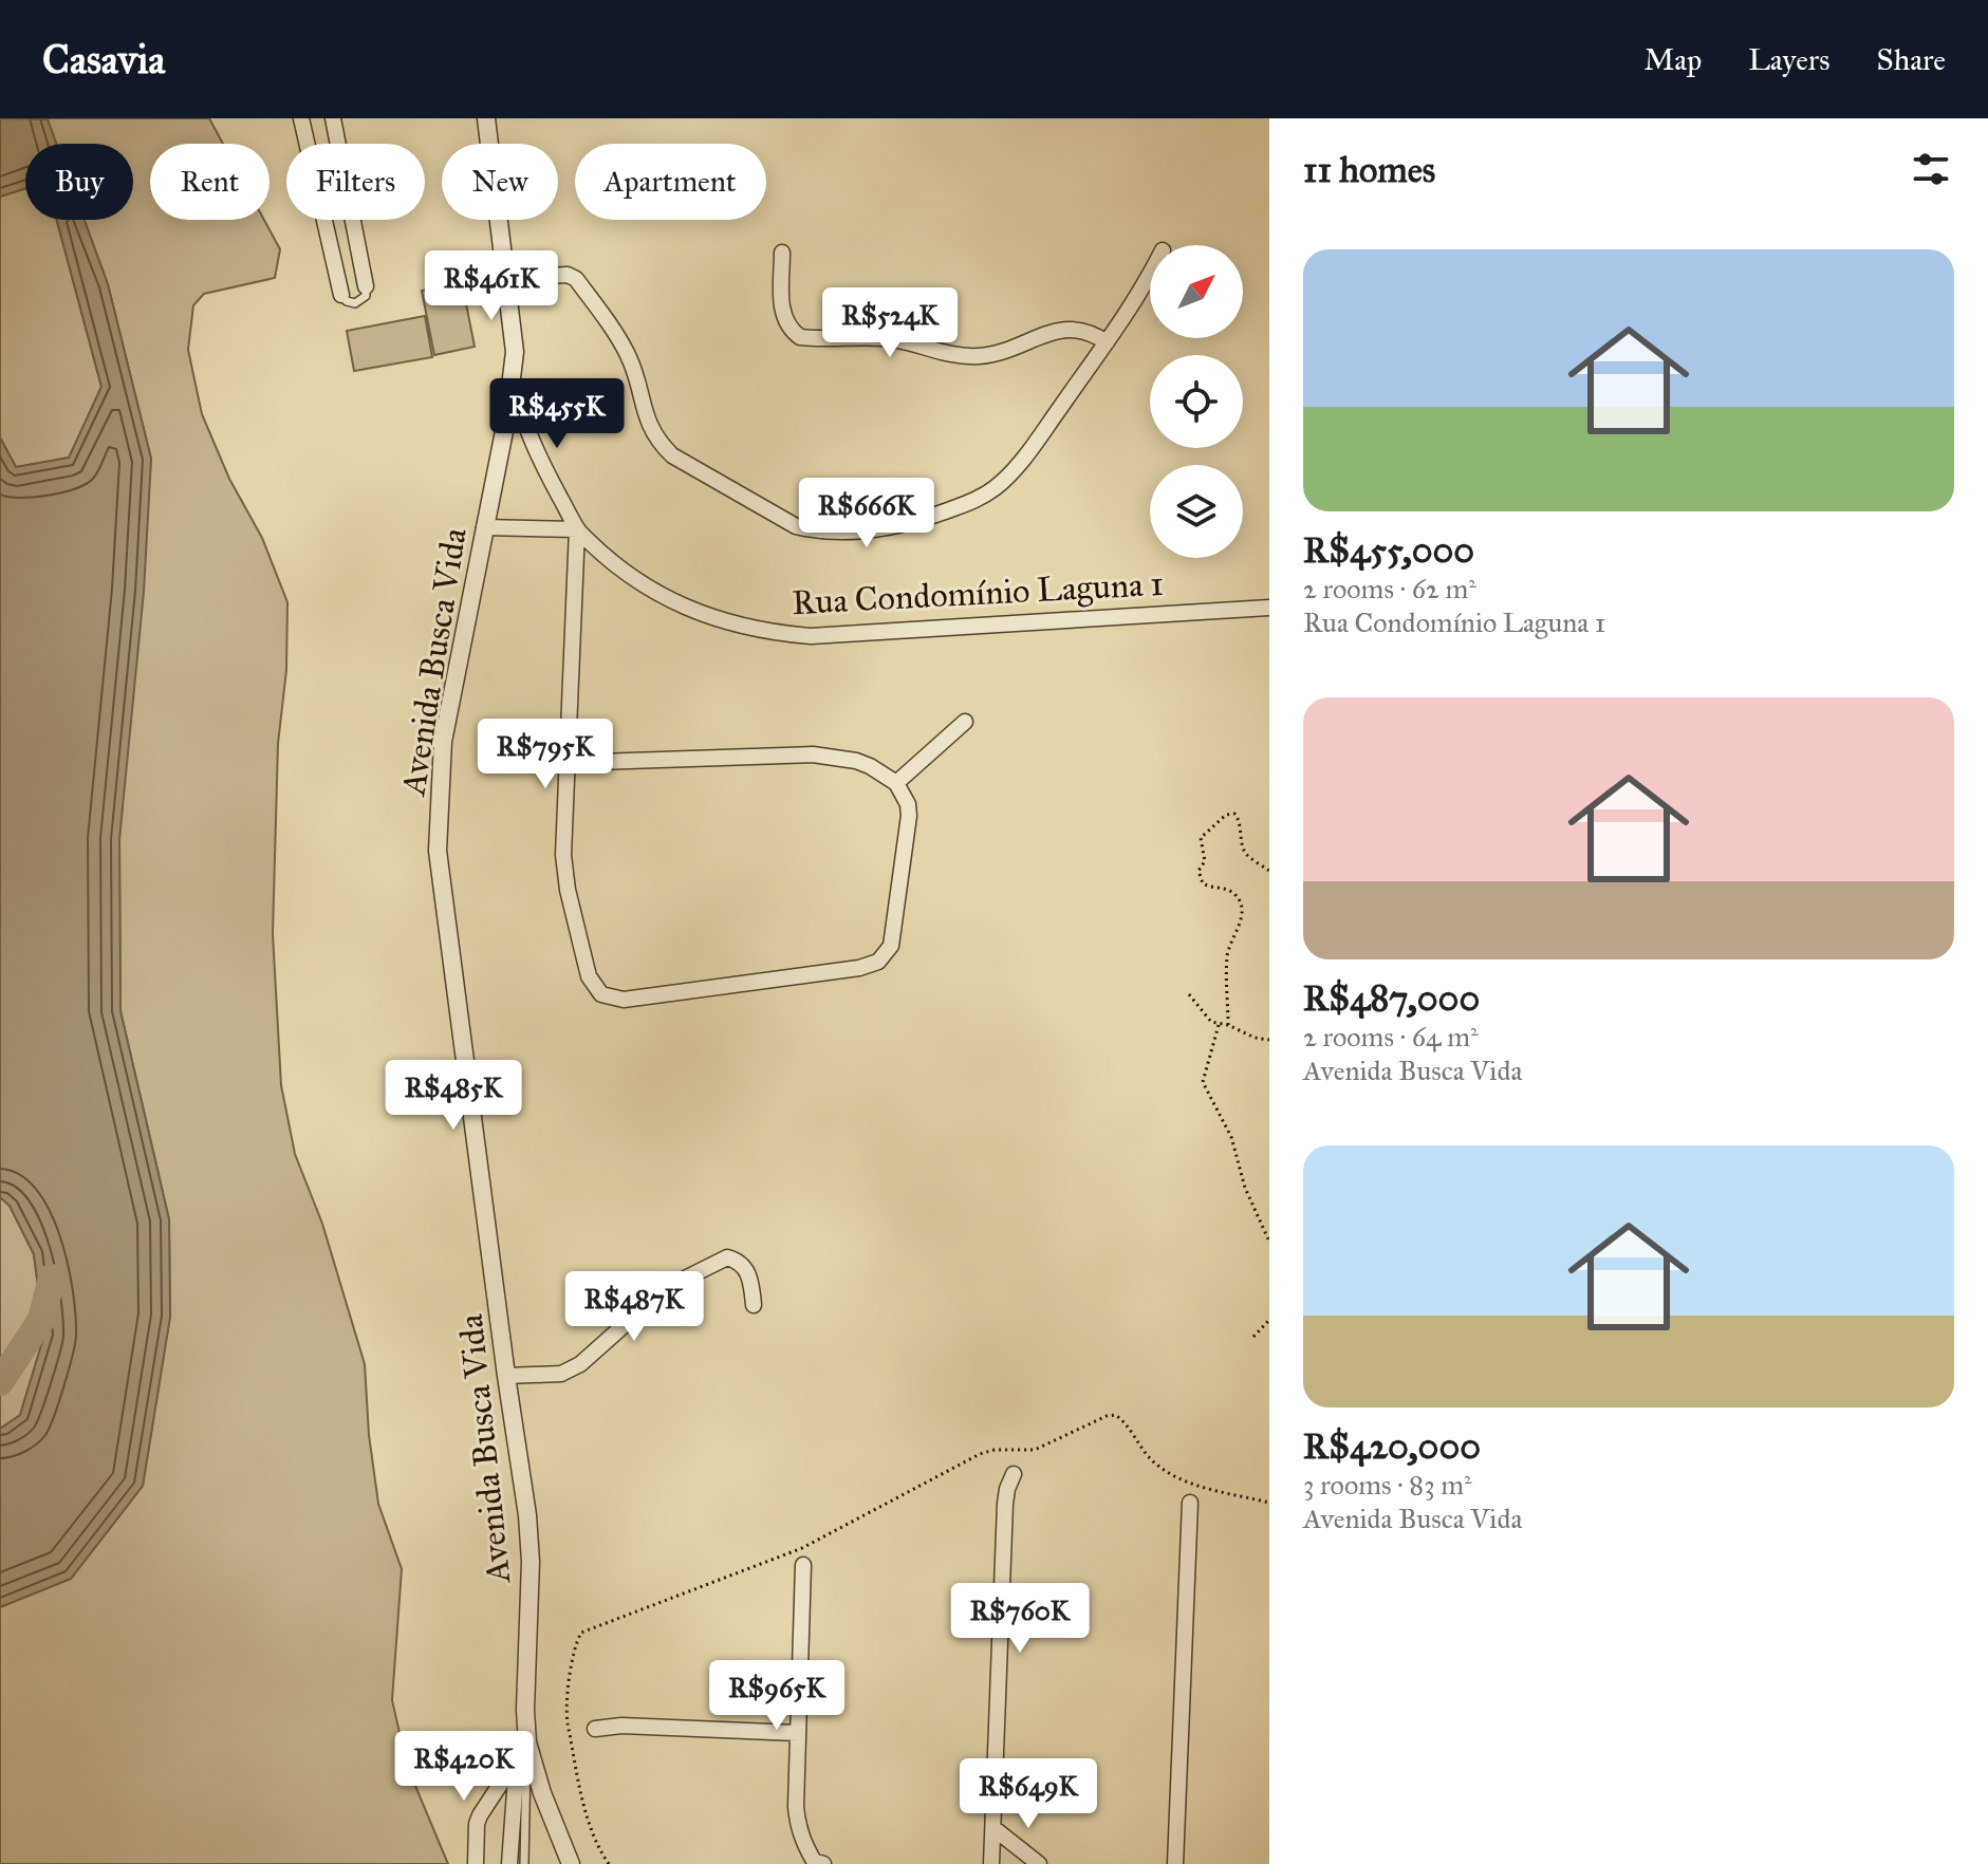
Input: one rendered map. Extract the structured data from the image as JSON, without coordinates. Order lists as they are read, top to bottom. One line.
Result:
{"streets":{"street":["Rua Condomínio Laguna 1","Avenida Busca Vida"]},"crossings":[["Rua Condomínio Laguna 1","Avenida Busca Vida"]],"north":"top right","page":{"header":"Casavia","nav":["Map","Layers","Share"],"heading":"11 homes","chip":["Buy","Rent","Filters","New","Apartment"],"list":[{"name":"R$455,000","note":"2 rooms · 62 m² · Rua Condomínio Laguna 1"},{"name":"R$487,000","note":"2 rooms · 64 m² · Avenida Busca Vida"},{"name":"R$420,000","note":"3 rooms · 83 m² · Avenida Busca Vida"}],"price":["R$461K","R$524K","R$455K","R$666K","R$795K","R$485K","R$487K","R$760K","R$965K","R$420K","R$649K"]}}
